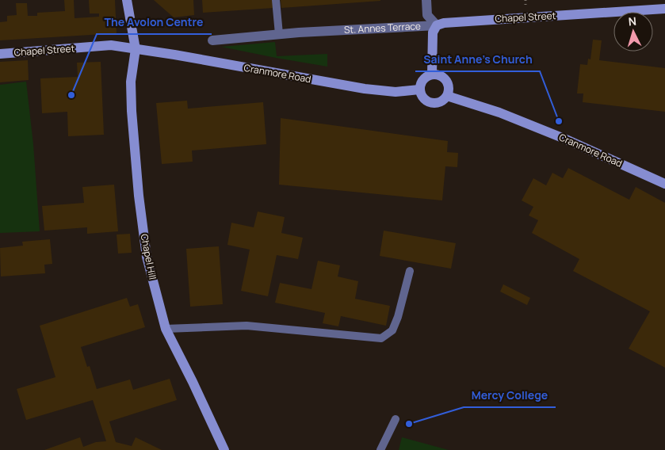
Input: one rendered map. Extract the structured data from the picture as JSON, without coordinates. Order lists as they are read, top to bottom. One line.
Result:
{"streets":{"street":["Chapel Street","St. Annes Terrace","Cranmore Road","Chapel Hill"]},"crossings":[["Chapel Street","St. Annes Terrace"],["Chapel Street","Cranmore Road"],["Chapel Street","Chapel Hill"],["Cranmore Road","Chapel Hill"]],"places":["The Avolon Centre","Saint Anne's Church","Mercy College"],"north":"top"}
